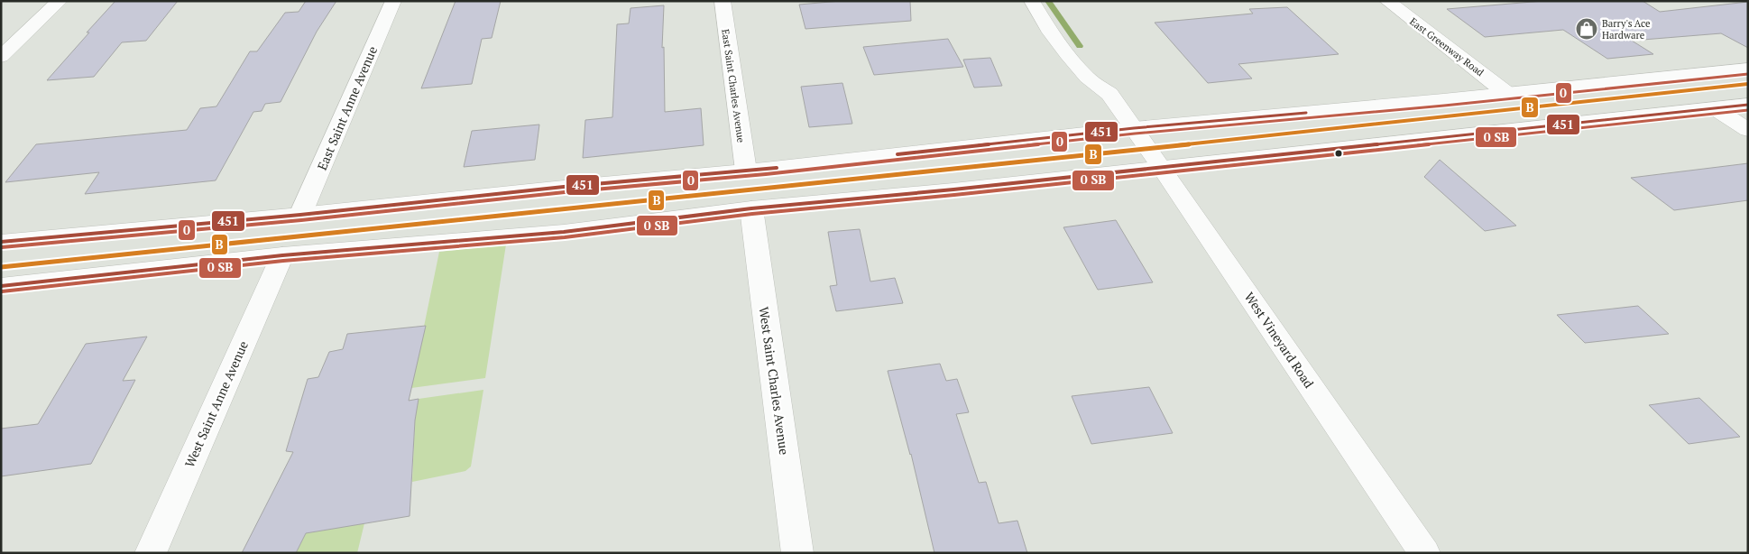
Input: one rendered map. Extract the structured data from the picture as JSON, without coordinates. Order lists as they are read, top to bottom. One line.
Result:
{"streets":{"main road":["East Greenway Road","East Saint Charles Avenue","East Saint Anne Avenue","West Vineyard Road","West Saint Charles Avenue","West Saint Anne Avenue"]},"places":{"shop":["Barry's Ace Hardware"]},"lines":["transit line 0","transit line B","transit line 451"]}
